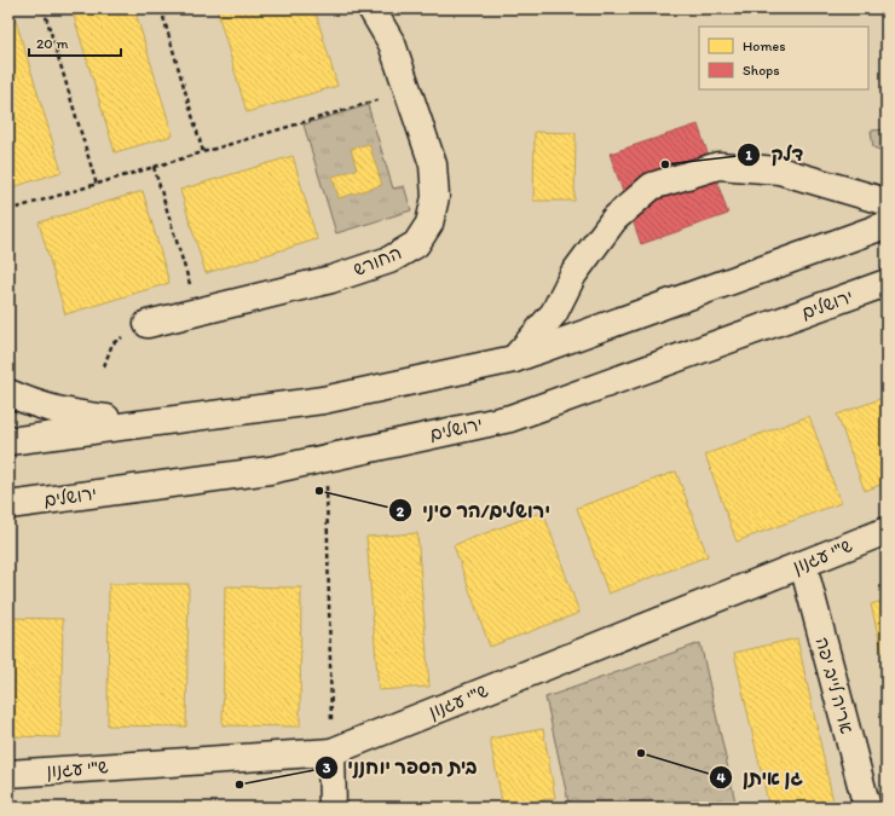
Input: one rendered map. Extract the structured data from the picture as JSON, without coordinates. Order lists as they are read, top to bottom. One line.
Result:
{"streets":{"main road":["החורש","ירושלים","ש\"י עגנון","אריה לייב יפה"]},"crossings":[["ש\"י עגנון","אריה לייב יפה"]],"places":["דלק","ירושלים/הר סיני","גן איתן","בית הספר יוחנני"],"legend":["Homes","Shops"],"scale_bar":"20 m"}
